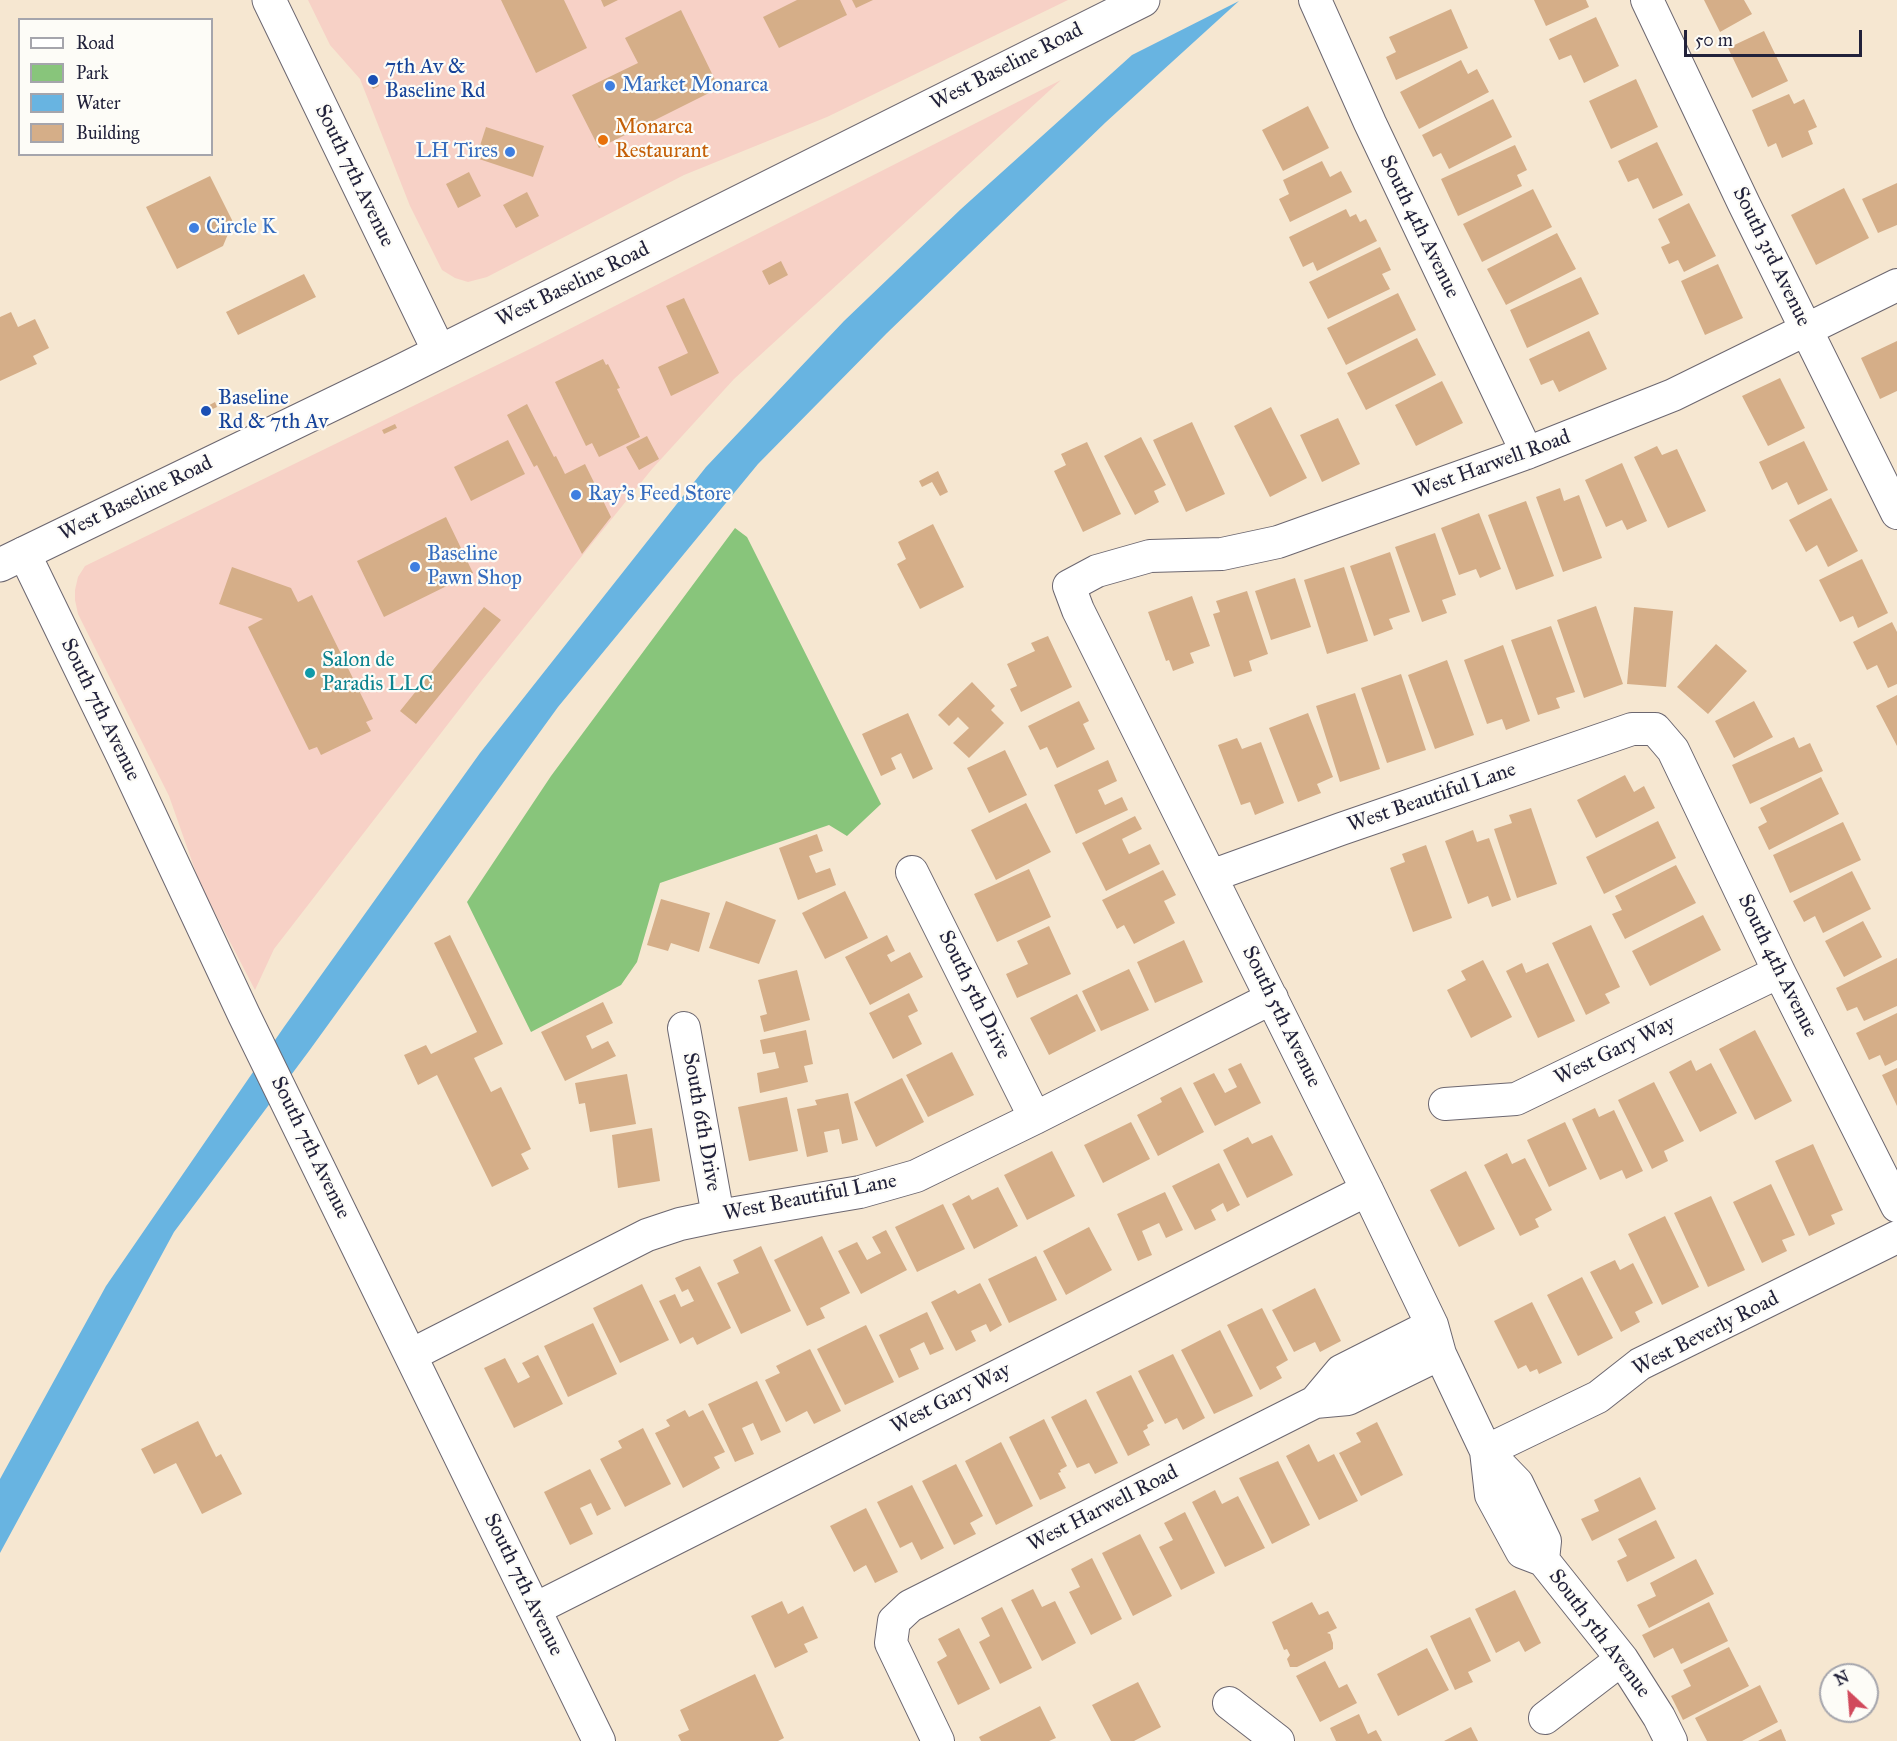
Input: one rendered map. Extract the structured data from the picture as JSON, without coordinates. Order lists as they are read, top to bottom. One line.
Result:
{"streets":{"main road":["West Baseline Road","South 7th Avenue"],"street":["South 4th Avenue","South 3rd Avenue","West Harwell Road","West Beautiful Lane","South 5th Drive","South 5th Avenue","West Gary Way","South 6th Drive","West Beverly Road"]},"crossings":[["West Baseline Road","South 7th Avenue"],["South 7th Avenue","West Beautiful Lane"],["South 7th Avenue","West Gary Way"],["South 4th Avenue","West Harwell Road"],["South 4th Avenue","West Beautiful Lane"],["South 4th Avenue","West Gary Way"],["South 3rd Avenue","West Harwell Road"],["West Harwell Road","South 5th Avenue"],["West Beautiful Lane","South 5th Drive"],["West Beautiful Lane","South 5th Avenue"],["West Beautiful Lane","South 6th Drive"],["South 5th Avenue","West Gary Way"],["South 5th Avenue","West Beverly Road"]],"places":["7th Av & Baseline Rd","Market Monarca","Monarca Restaurant","LH Tires","Circle K","Baseline Rd & 7th Av","Ray's Feed Store","Baseline Pawn Shop","Salon de Paradis LLC"],"legend":["Road","Park","Water","Building"],"scale_bar":"50 m","north":"top left"}
